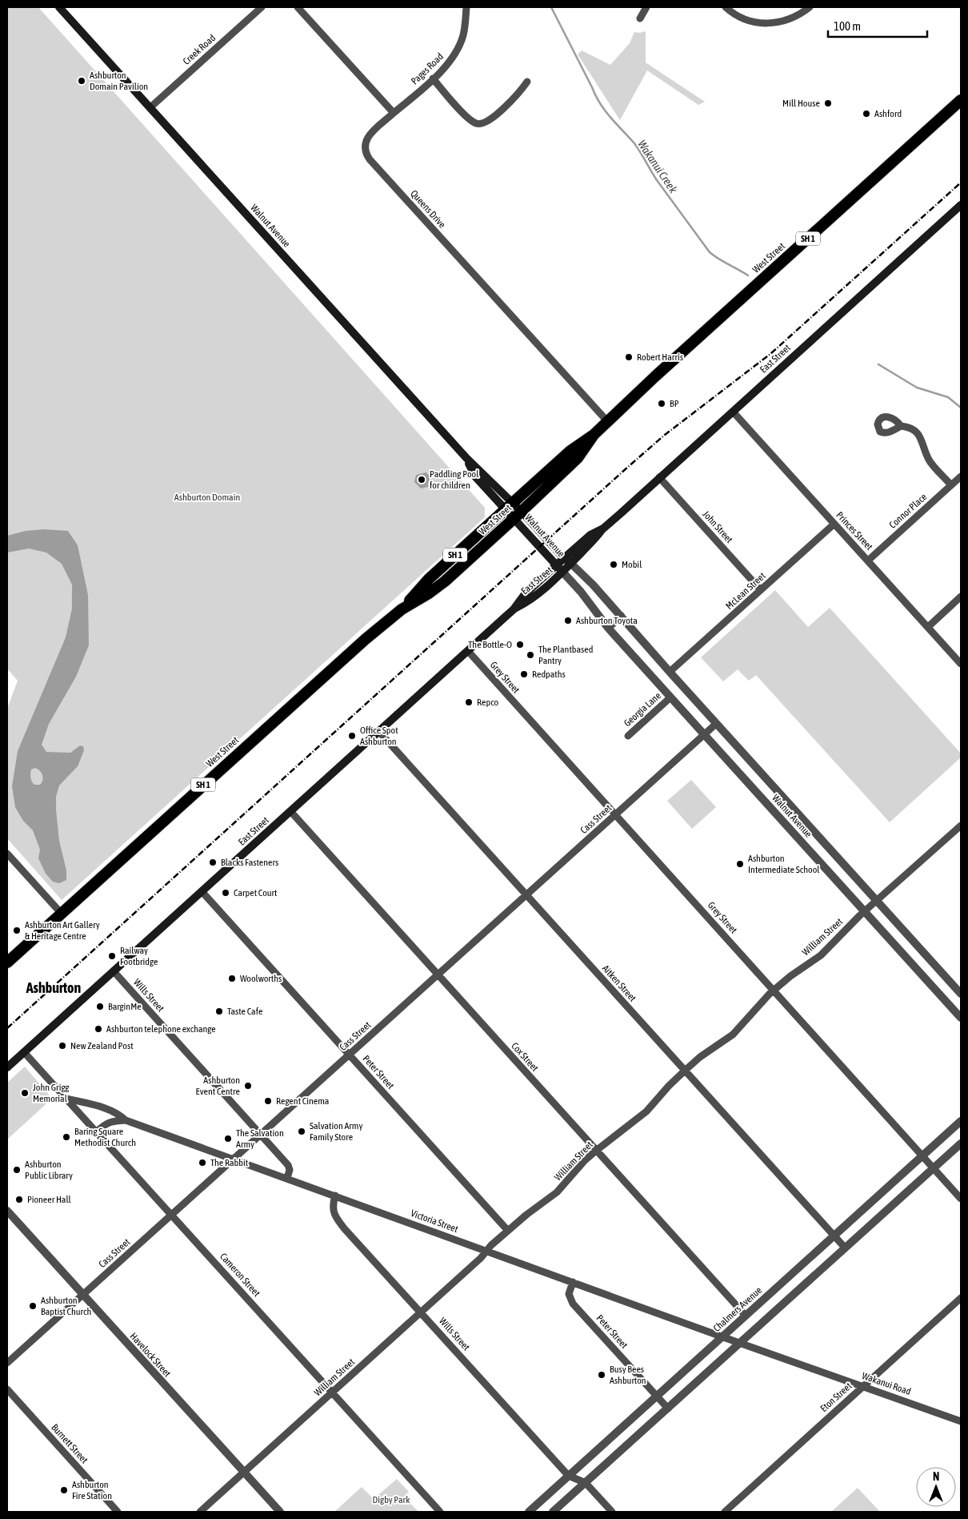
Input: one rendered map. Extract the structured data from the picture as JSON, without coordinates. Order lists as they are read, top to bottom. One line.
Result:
{"streets":{"highway":["SH 1","West Street"],"main road":["Walnut Avenue","East Street"],"street":["Creek Road","Pages Road","Queens Drive","Connor Place","John Street","Princes Street","McLean Street","Grey Street","Georgia Lane","Cass Street","William Street","Aitken Street","Wills Street","Cox Street","Peter Street","Victoria Street","Cameron Street","Chalmers Avenue","Havelock Street","Wakanui Road","Eton Street","Burnett Street"]},"crossings":[["Creek Road","Walnut Avenue"],["Pages Road","Queens Drive"],["Queens Drive","West Street"],["Walnut Avenue","West Street"],["Walnut Avenue","East Street"],["Walnut Avenue","McLean Street"],["Walnut Avenue","Georgia Lane"],["Walnut Avenue","Cass Street"],["Walnut Avenue","William Street"],["East Street","John Street"],["East Street","Princes Street"],["East Street","Grey Street"],["East Street","Aitken Street"],["East Street","Wills Street"],["East Street","Cox Street"],["East Street","Peter Street"],["East Street","Cameron Street"],["Connor Place","Princes Street"],["John Street","McLean Street"],["Princes Street","McLean Street"],["Grey Street","Cass Street"],["Grey Street","William Street"],["Grey Street","Chalmers Avenue"],["Cass Street","Aitken Street"],["Cass Street","Wills Street"],["Cass Street","Cox Street"],["Cass Street","Peter Street"],["Cass Street","Victoria Street"],["Cass Street","Cameron Street"],["Cass Street","Havelock Street"],["William Street","Aitken Street"],["William Street","Wills Street"],["William Street","Cox Street"],["William Street","Peter Street"],["William Street","Victoria Street"],["William Street","Cameron Street"],["William Street","Havelock Street"],["Aitken Street","Chalmers Avenue"],["Wills Street","Victoria Street"],["Wills Street","Chalmers Avenue"],["Cox Street","Chalmers Avenue"],["Peter Street","Victoria Street"],["Peter Street","Chalmers Avenue"],["Victoria Street","Cameron Street"],["Victoria Street","Chalmers Avenue"],["Victoria Street","Wakanui Road"],["Wakanui Road","Eton Street"]],"districts":["Ashburton"],"water":["Wakanui Creek"],"parks":["Ashburton Domain","Digby Park"],"places":["Ashburton Domain Pavilion","Mill House","Ashford","Robert Harris","BP","Paddling Pool for children","Mobil","Ashburton Toyota","The Bottle-O","The Plantbased Pantry","Redpaths","Repco","Office Spot Ashburton","Blacks Fasteners","Ashburton Intermediate School","Carpet Court","Ashburton Art Gallery & Heritage Centre","Railway Footbridge","Woolworths","BarginMe","Taste Cafe","Ashburton telephone exchange","New Zealand Post","Ashburton Event Centre","John Grigg Memorial","Regent Cinema","Salvation Army Family Store","Baring Square Methodist Church","The Salvation Army","The Rabbit","Ashburton Public Library","Pioneer Hall","Ashburton Baptist Church","Busy Bees Ashburton","Ashburton Fire Station"],"scale_bar":"100 m","north":"top"}
